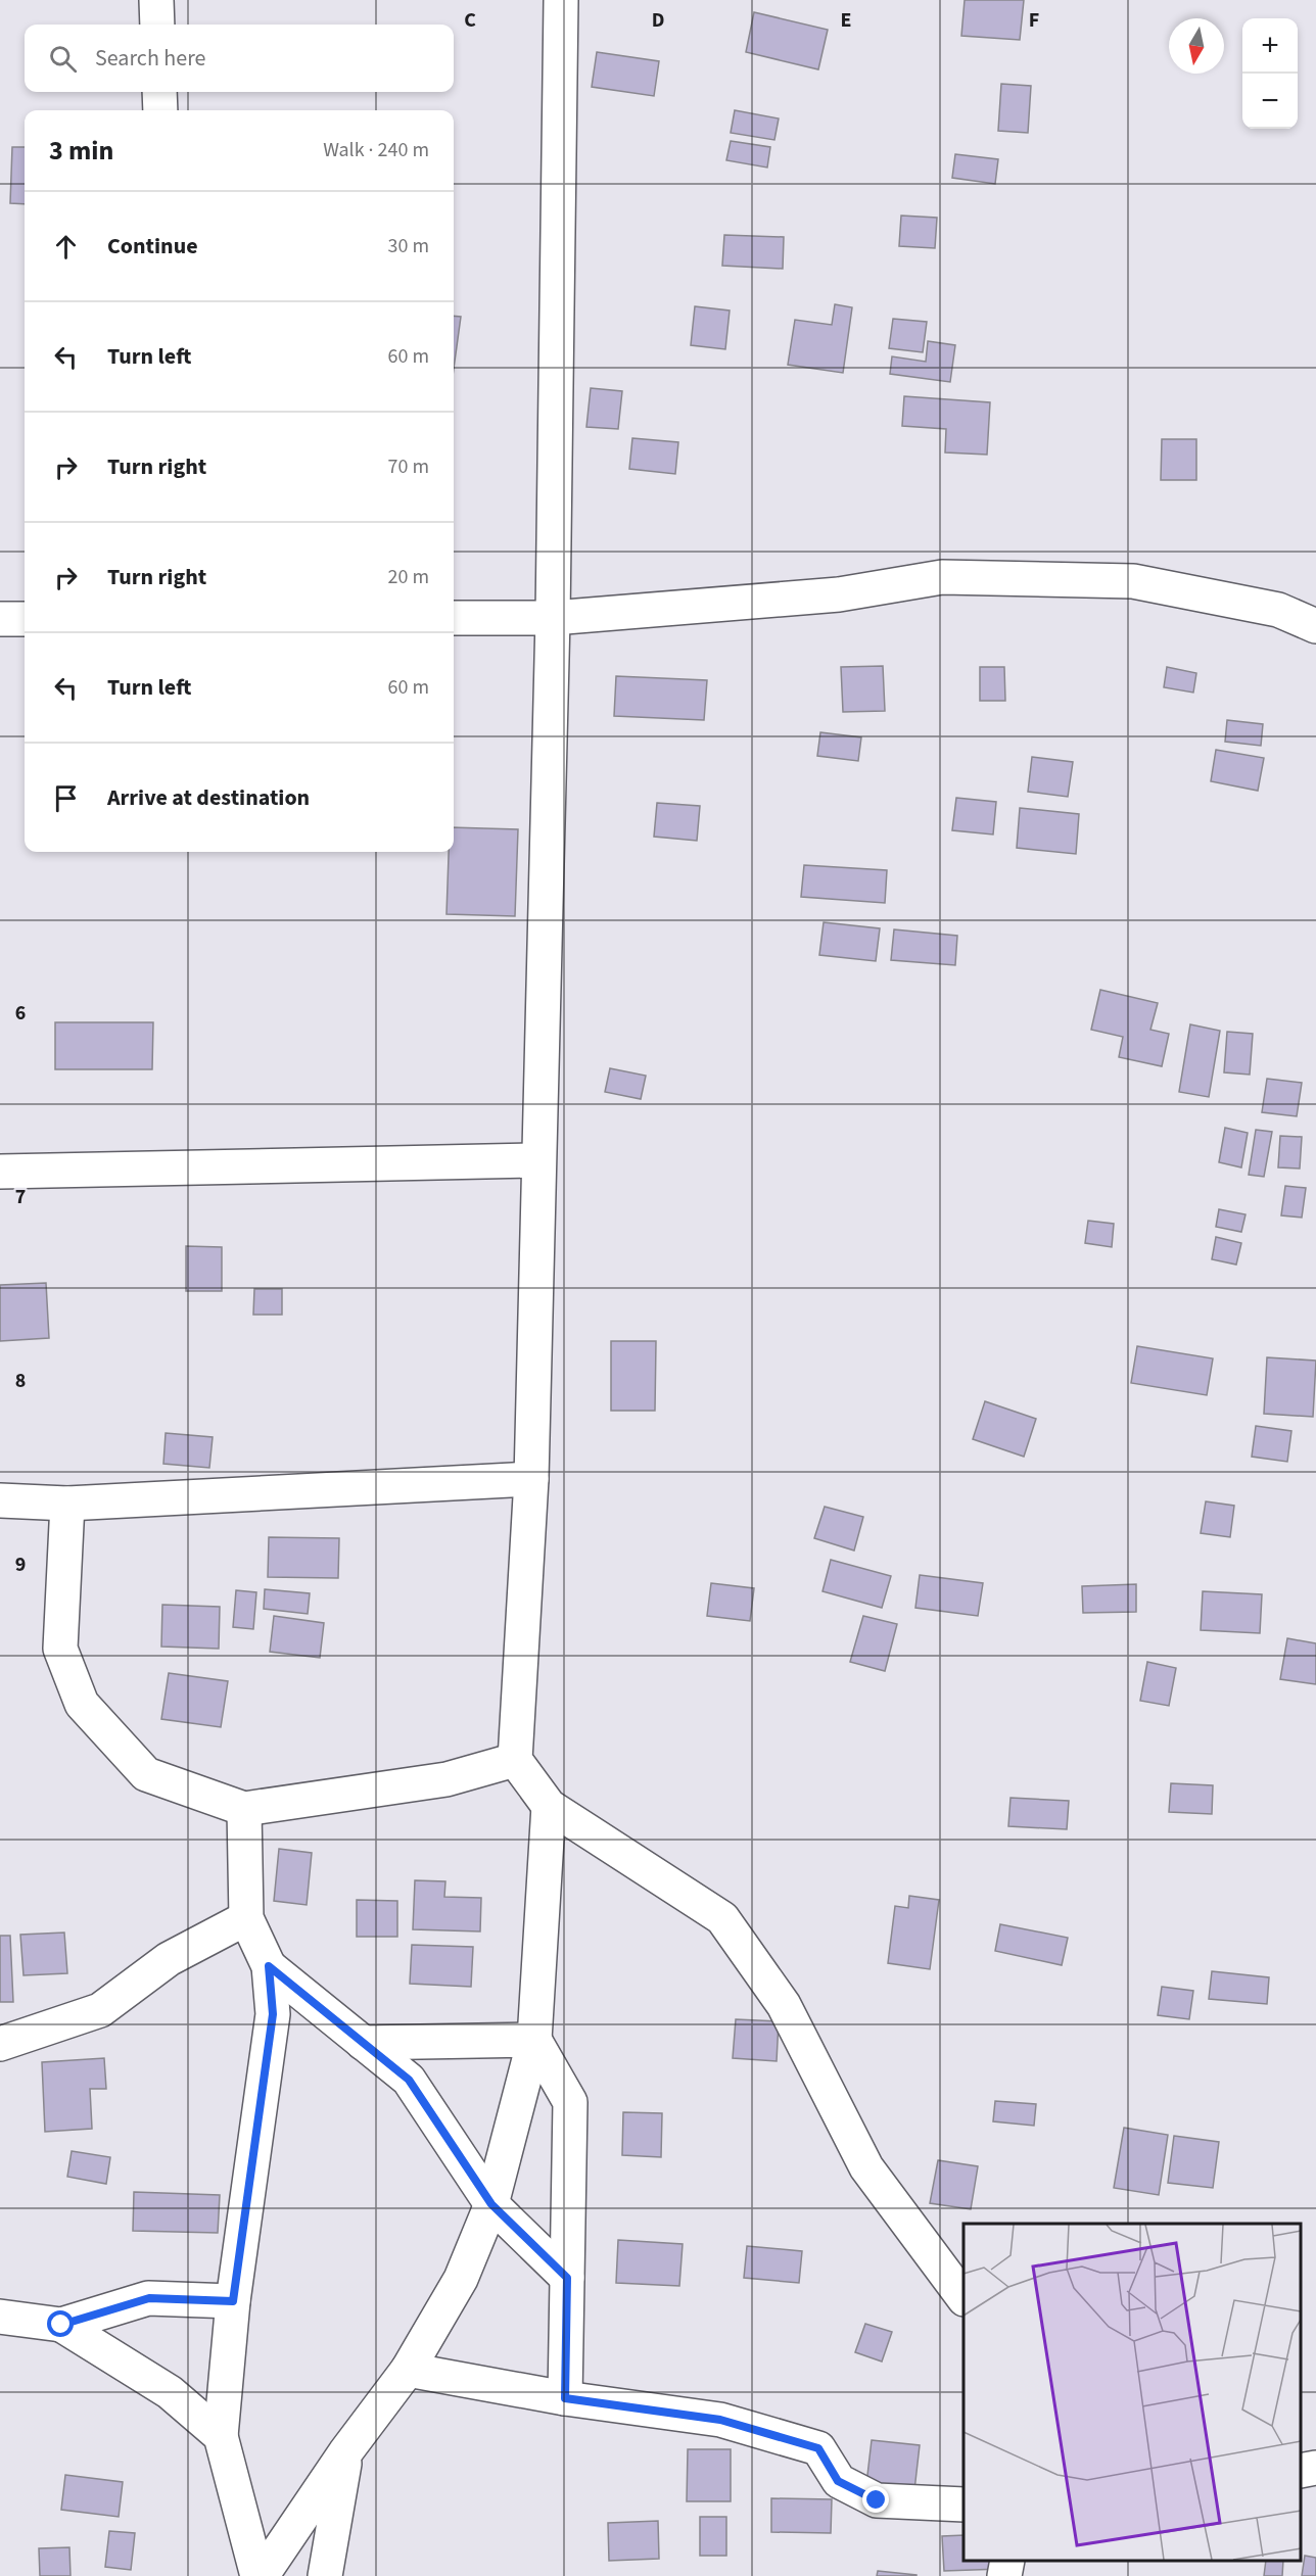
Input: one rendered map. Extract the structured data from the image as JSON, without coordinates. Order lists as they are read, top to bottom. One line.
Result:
{"north":"bottom","page":{"map_buttons":["+","−"],"search":"Search here","heading":["3 min","Walk · 240 m"],"list":[["Continue","30 m"],["Turn left","60 m"],["Turn right","70 m"],["Turn right","20 m"],["Turn left","60 m"],"Arrive at destination"]},"grid":{"columns":["C","D","E","F"],"rows":["6","7","8","9"]}}
